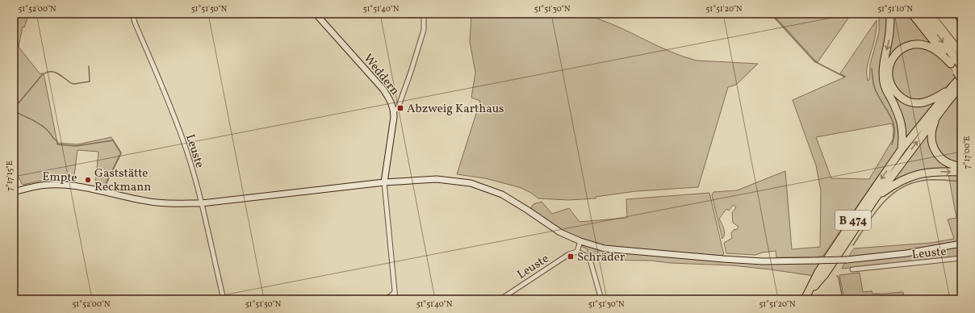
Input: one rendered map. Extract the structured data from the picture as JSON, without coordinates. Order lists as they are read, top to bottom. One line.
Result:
{"streets":{"highway":["B 474"],"main road":["Weddern","Empte"],"street":["Leuste"]},"crossings":[["Weddern","Empte"],["Leuste","Empte"]],"places":{"transit":["Abzweig Karthaus","Schräder"],"other":["Gaststätte Reckmann"]},"coordinates":["51°52'00\"N","51°51'50\"N","51°51'40\"N","51°51'30\"N","51°51'20\"N","51°51'10\"N","7°17'00\"E","7°17'15\"E"]}
